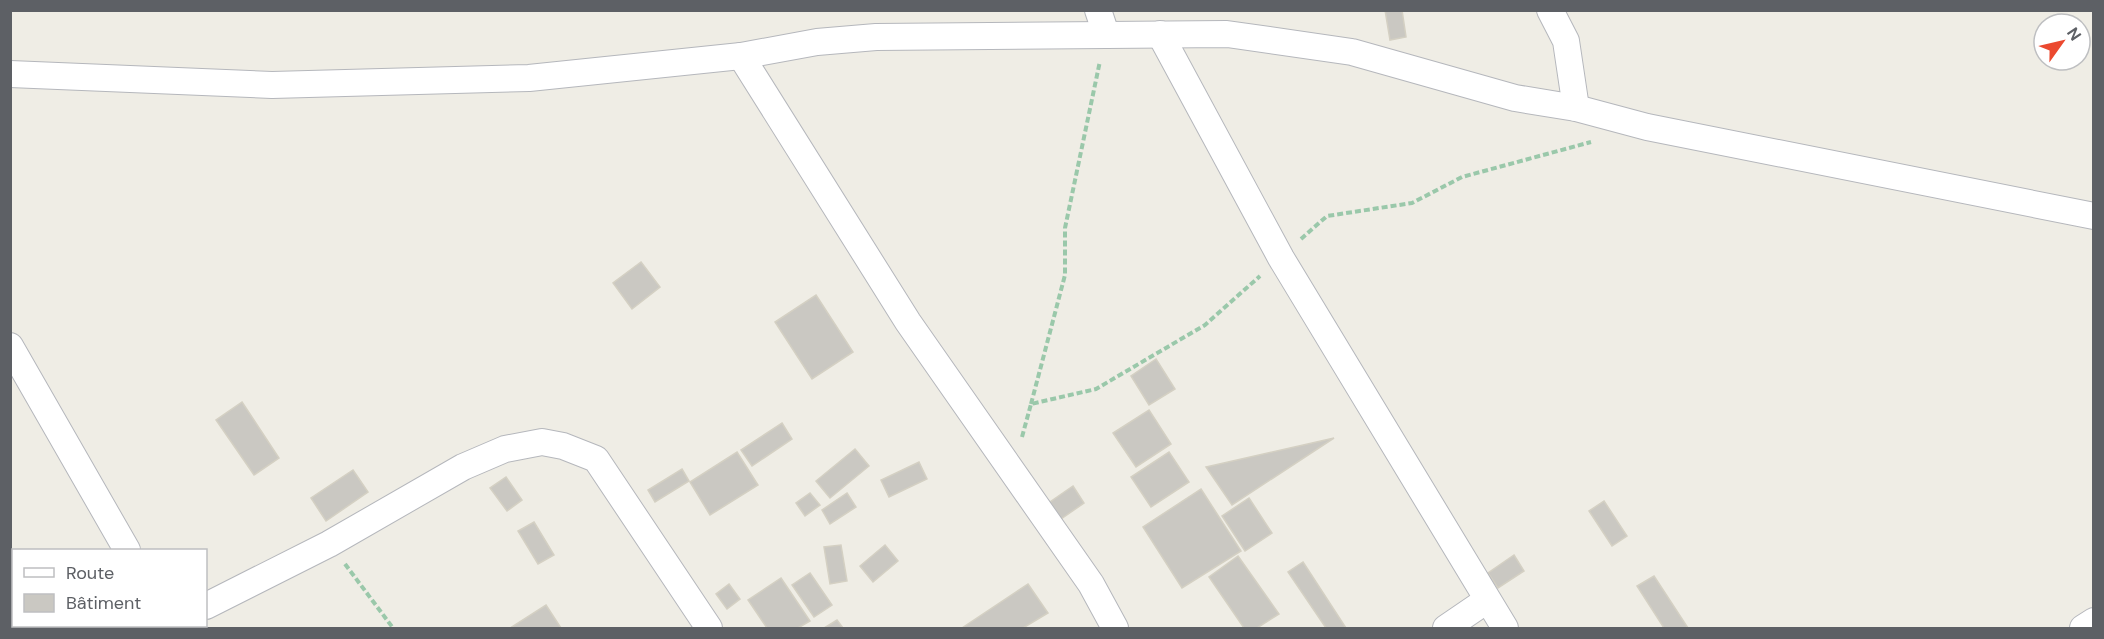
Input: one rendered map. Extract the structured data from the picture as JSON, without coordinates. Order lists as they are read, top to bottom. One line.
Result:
{"legend":["Route","Bâtiment"],"north":"top right"}
